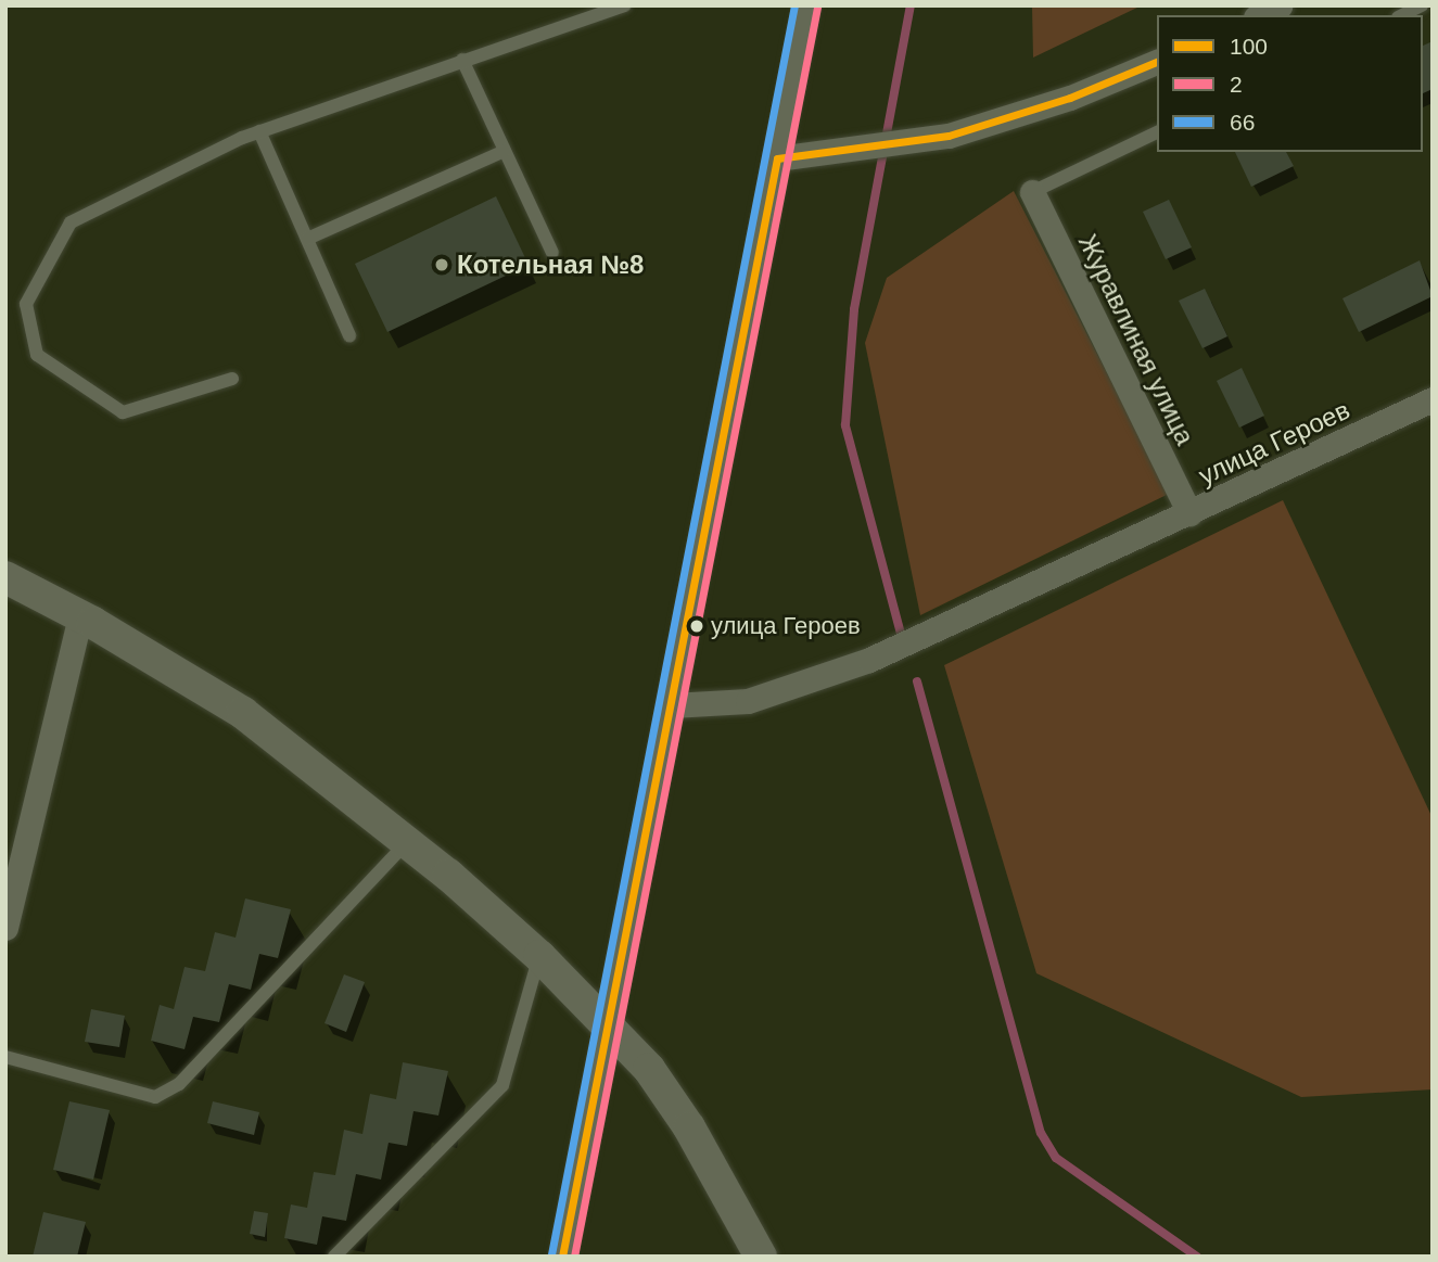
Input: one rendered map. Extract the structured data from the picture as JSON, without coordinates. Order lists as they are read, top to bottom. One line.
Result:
{"streets":{"street":["Журавлиная улица","улица Героев"]},"crossings":[["Журавлиная улица","улица Героев"]],"places":["Котельная №8","улица Героев"],"lines":["transit line 66","transit line 2","transit line 100"],"legend":["100","2","66"]}
